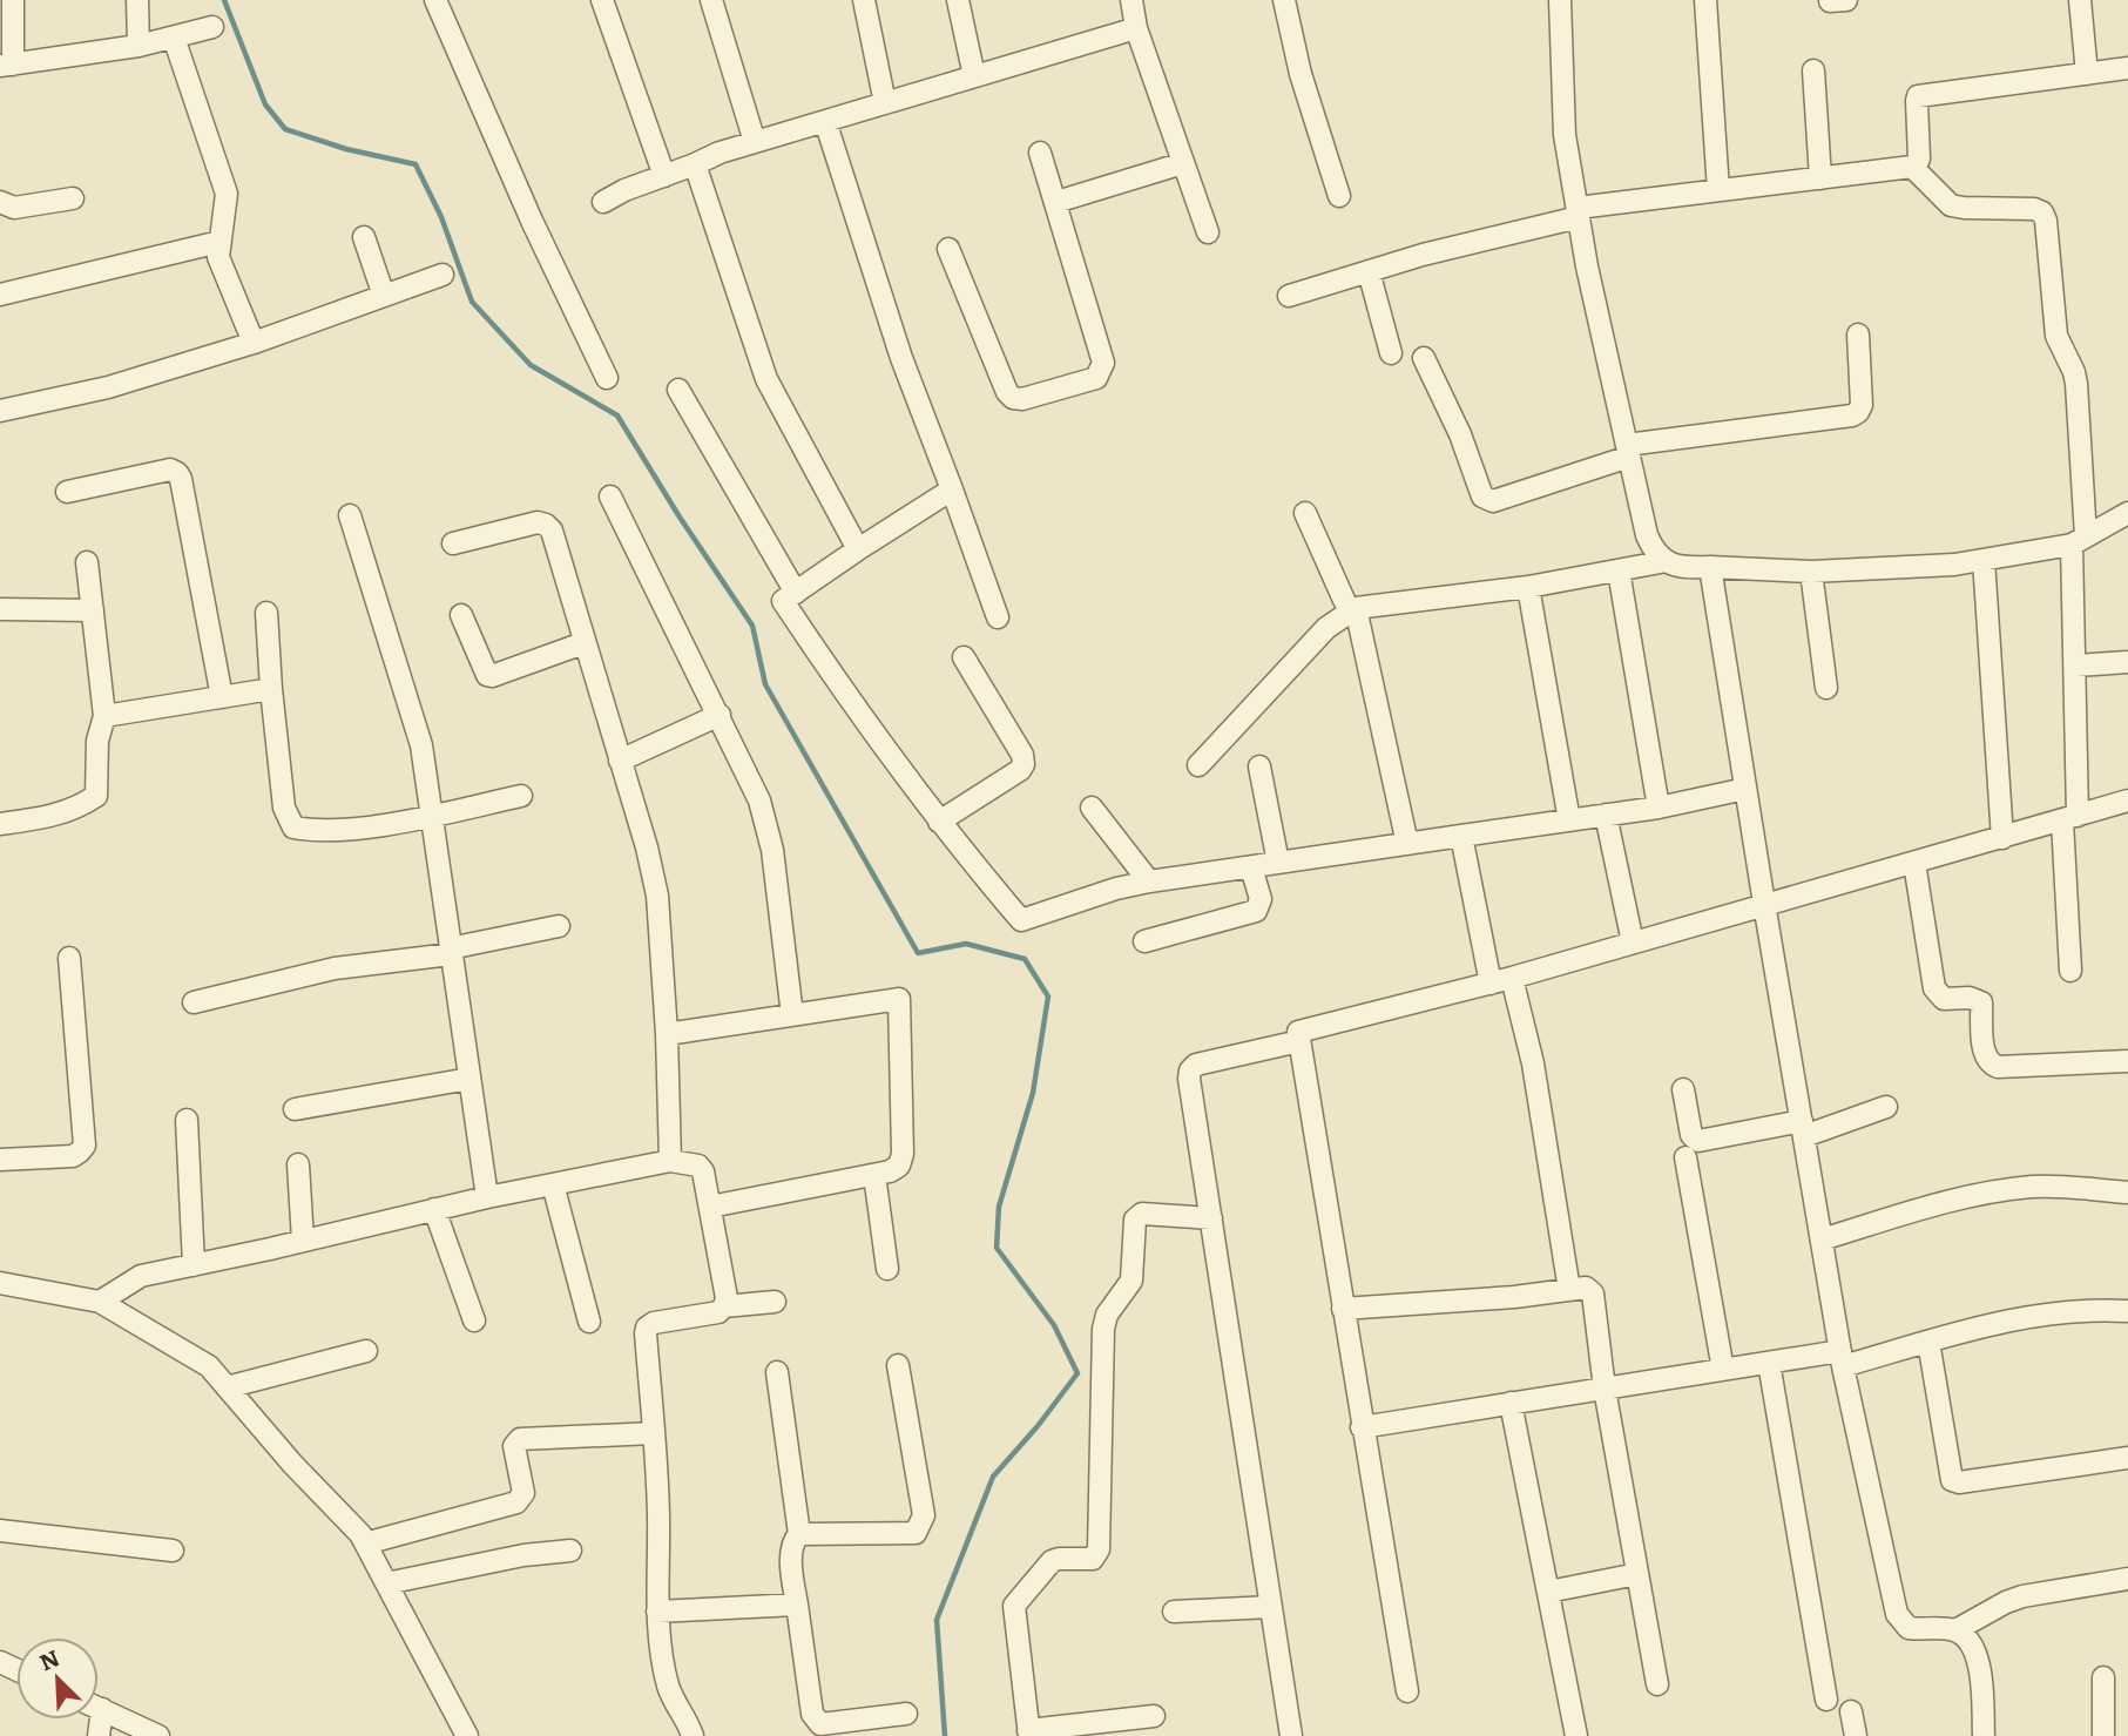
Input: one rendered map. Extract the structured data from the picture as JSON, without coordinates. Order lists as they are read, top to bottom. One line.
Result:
{"north":"top left"}
